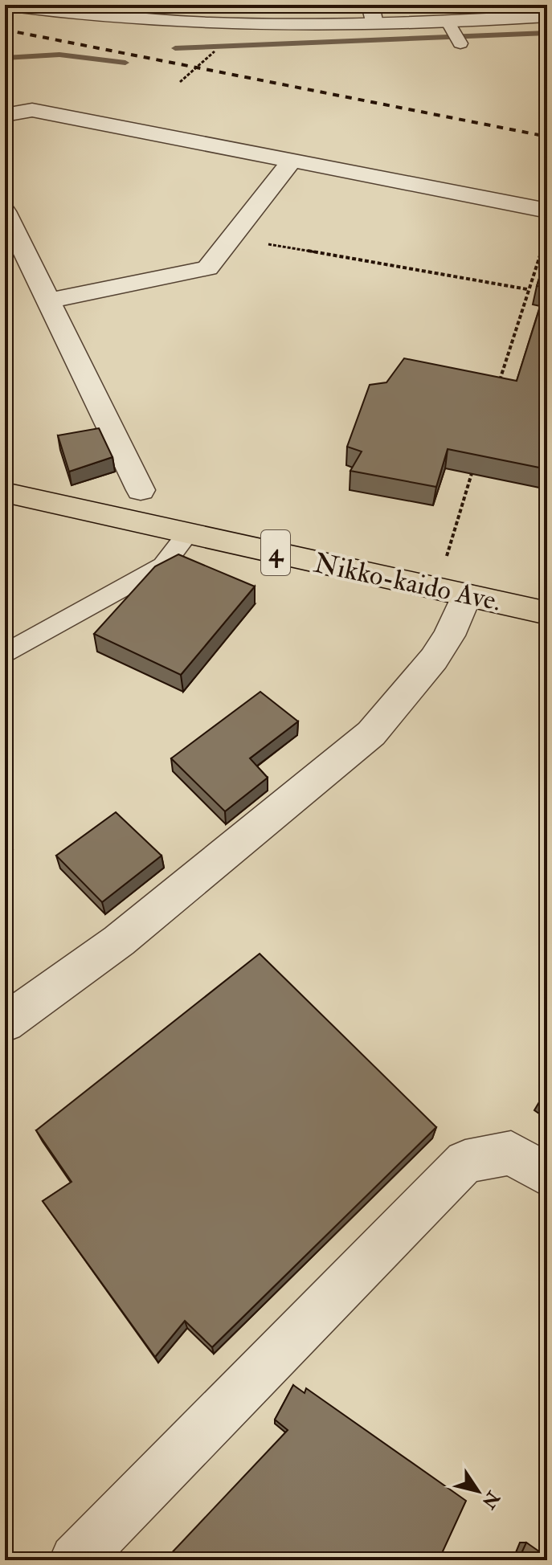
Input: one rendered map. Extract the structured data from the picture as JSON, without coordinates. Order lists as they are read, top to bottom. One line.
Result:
{"streets":{"highway":["4","Nikko-kaido Ave."]},"north":"bottom right"}
